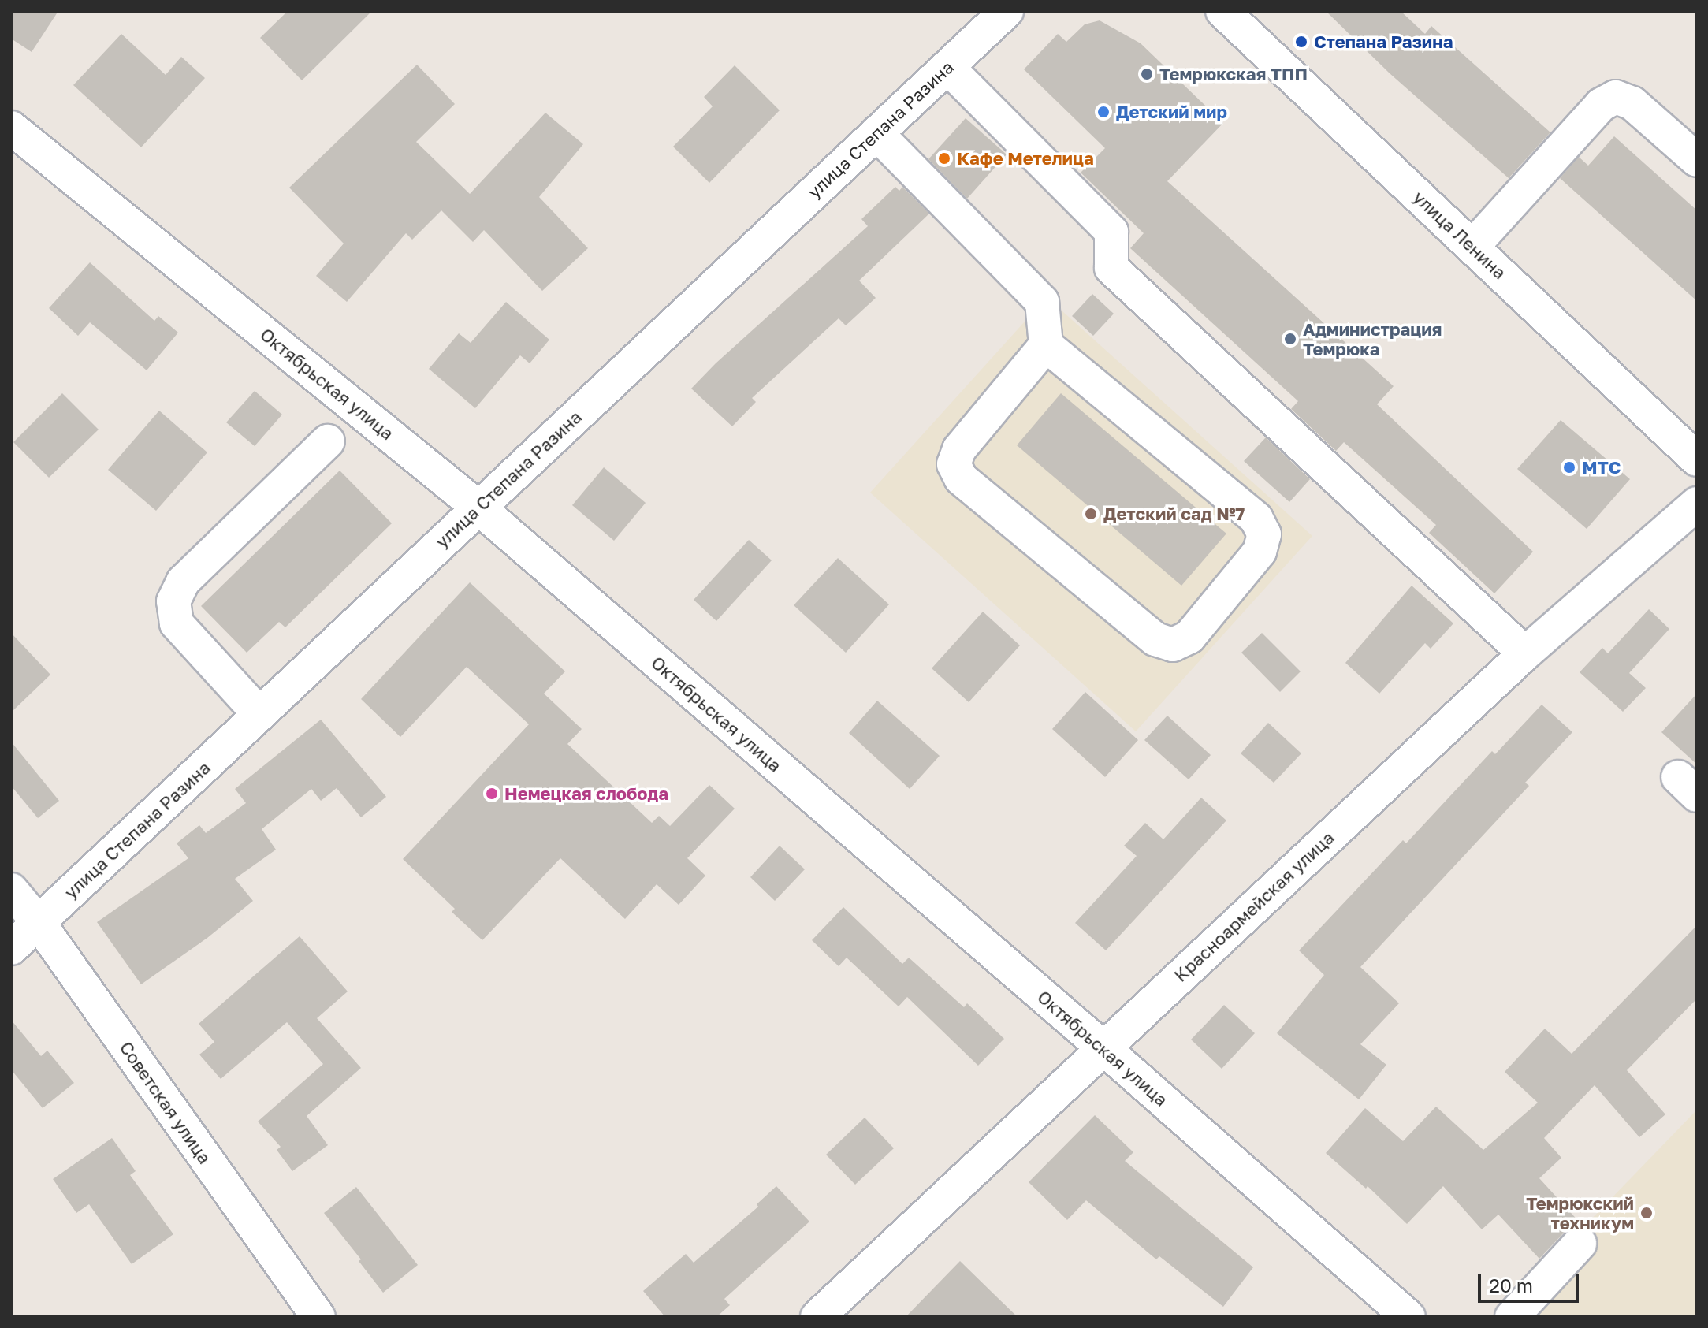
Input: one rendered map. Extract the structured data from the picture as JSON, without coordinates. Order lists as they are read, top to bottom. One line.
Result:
{"streets":{"street":["улица Степана Разина","улица Ленина","Октябрьская улица","Красноармейская улица","Советская улица"]},"crossings":[["улица Степана Разина","Октябрьская улица"],["улица Степана Разина","Советская улица"],["Октябрьская улица","Красноармейская улица"]],"places":["Степана Разина","Темрюкская ТПП","Детский мир","Кафе Метелица","Администрация Темрюка","МТС","Детский сад №7","Немецкая слобода","Темрюкский техникум"],"scale_bar":"20 m"}
